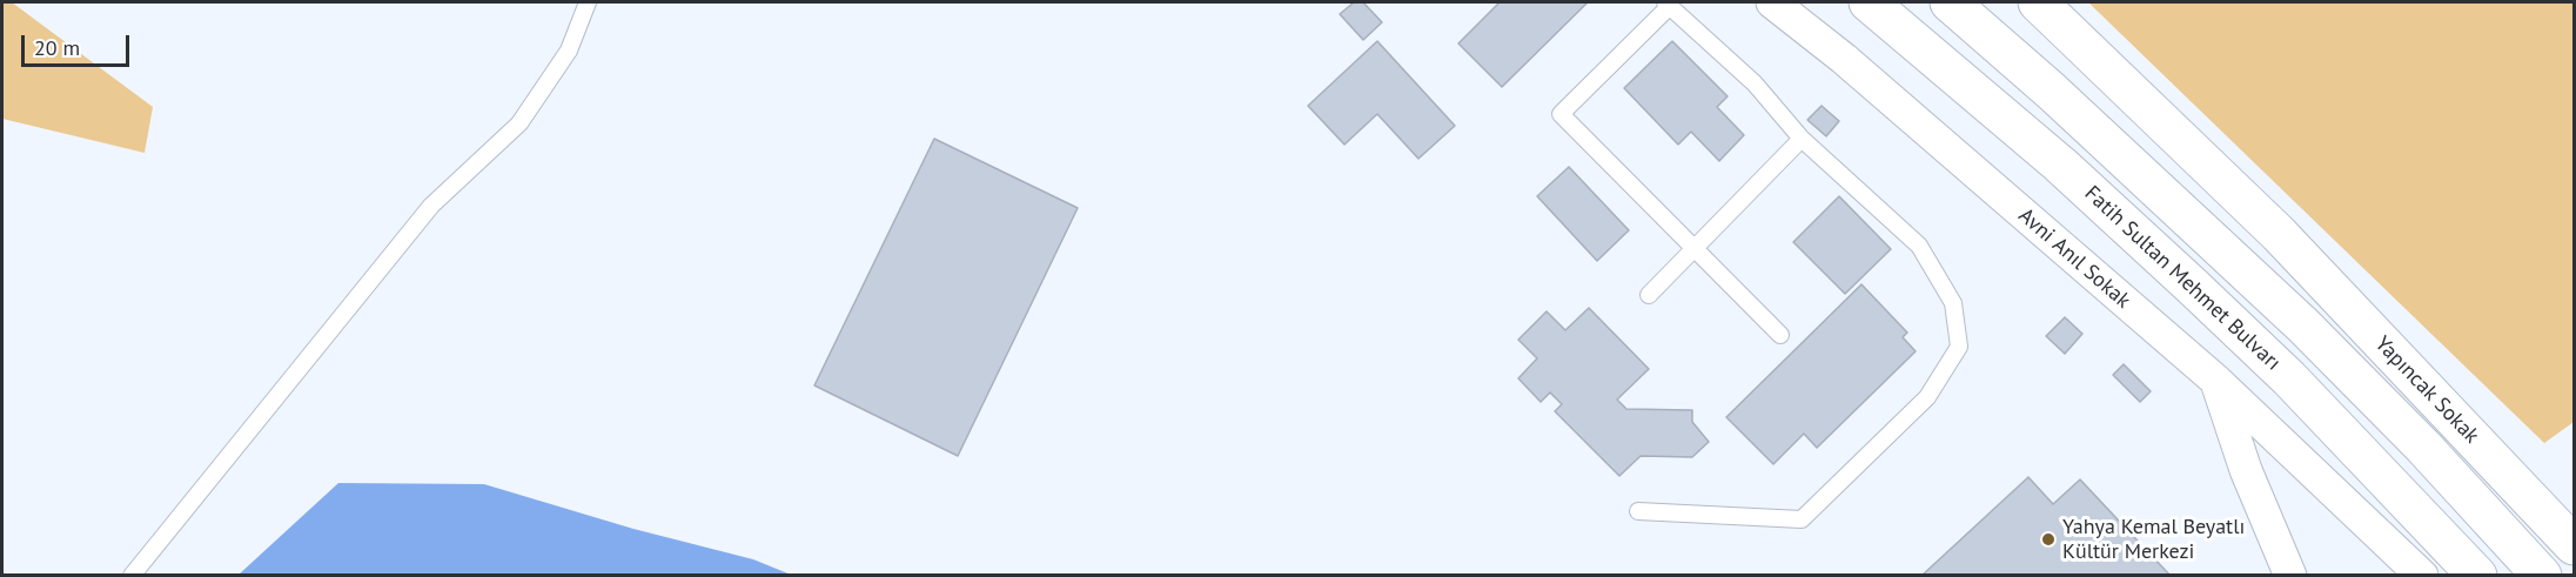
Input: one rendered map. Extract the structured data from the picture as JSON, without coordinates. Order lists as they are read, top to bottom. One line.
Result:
{"streets":{"main road":["Fatih Sultan Mehmet Bulvarı","Yapıncak Sokak"],"street":["Avni Anıl Sokak"]},"places":["Yahya Kemal Beyatlı Kültür Merkezi"],"scale_bar":"20 m"}
